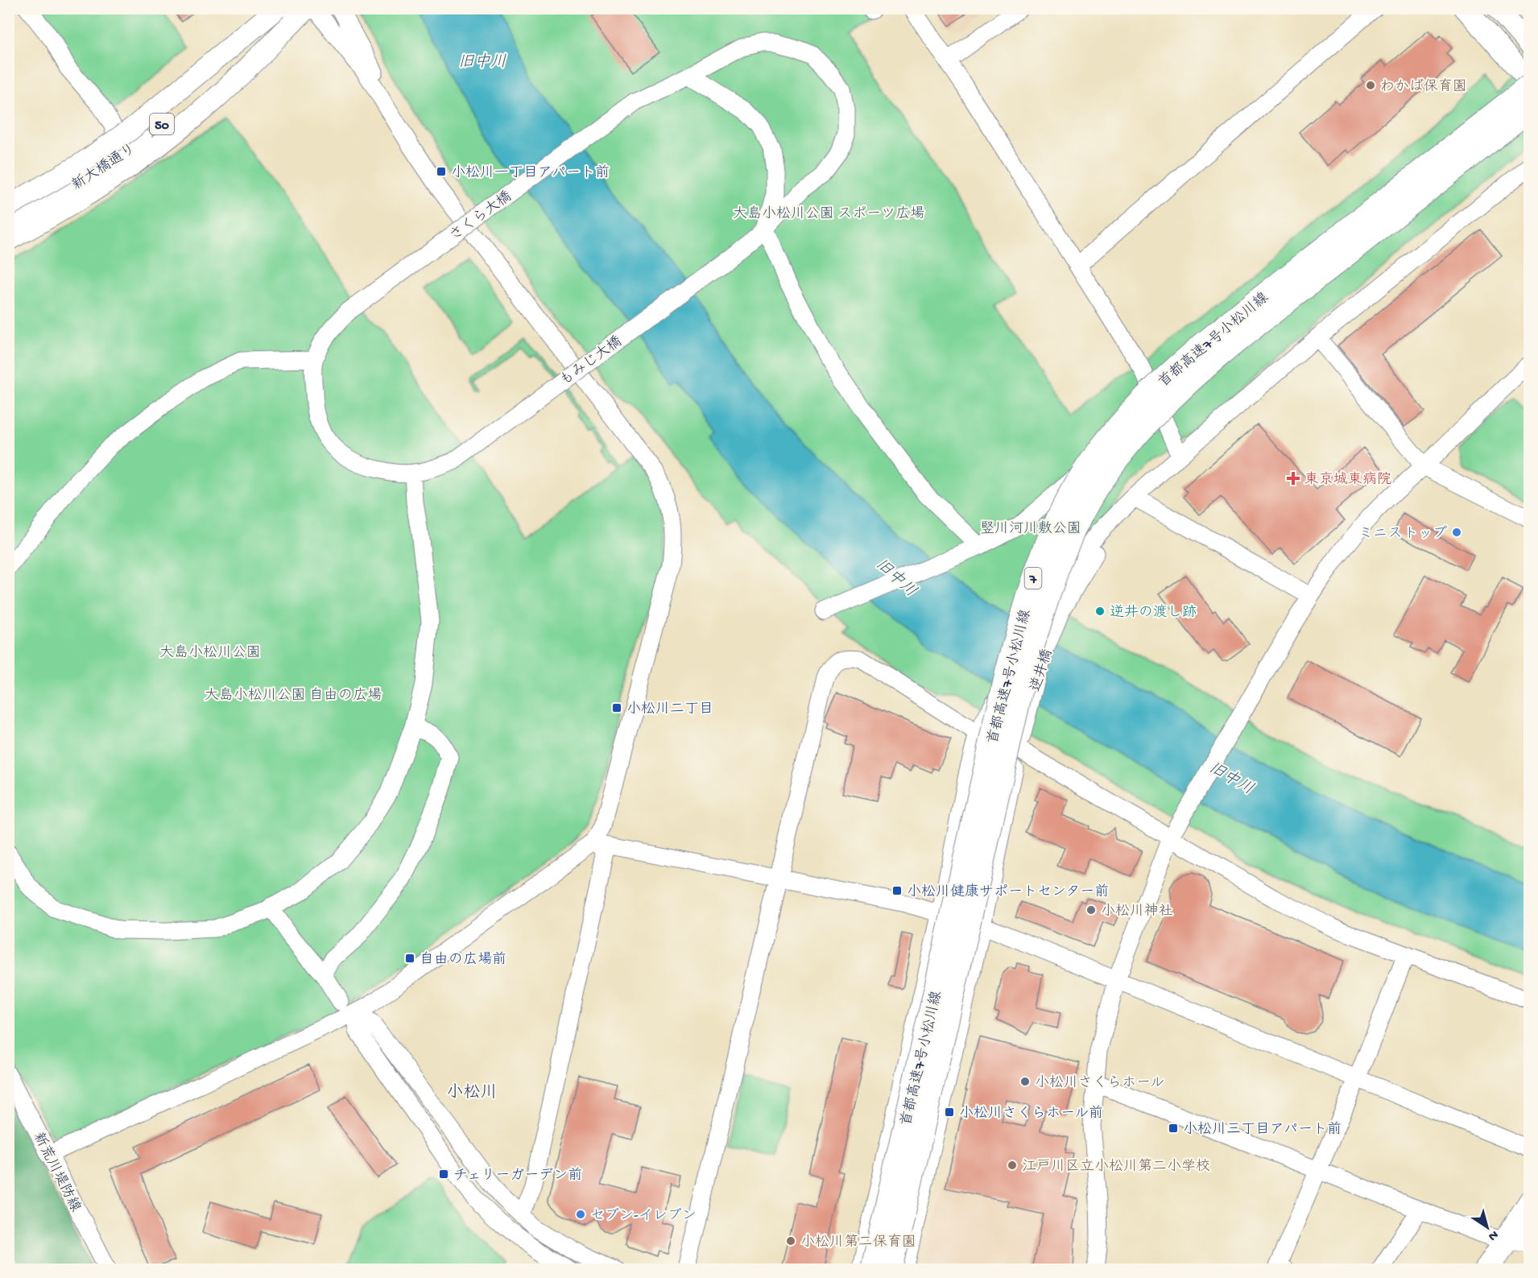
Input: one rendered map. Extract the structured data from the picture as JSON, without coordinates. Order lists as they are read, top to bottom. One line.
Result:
{"streets":{"highway":["首都高速7号小松川線","7"],"main road":["50","新大橋通り"],"street":["さくら大橋","もみじ大橋","逆井橋","新荒川堤防線"]},"crossings":[["さくら大橋","もみじ大橋"]],"districts":["小松川"],"water":["旧中川"],"parks":["大島小松川公園 スポーツ広場","竪川河川敷公園","大島小松川公園","大島小松川公園 自由の広場"],"places":{"other":["わかば保育園","ミニストップ","逆井の渡し跡","小松川神社","小松川さくらホール","江戸川区立小松川第二小学校","セブン-イレブン","小松川第二保育園"],"transit":["小松川一丁目アパート前","小松川二丁目","小松川健康サポートセンター前","自由の広場前","小松川さくらホール前","小松川三丁目アパート前","チェリーガーデン前"],"health":["東京城東病院"]},"north":"bottom right"}
